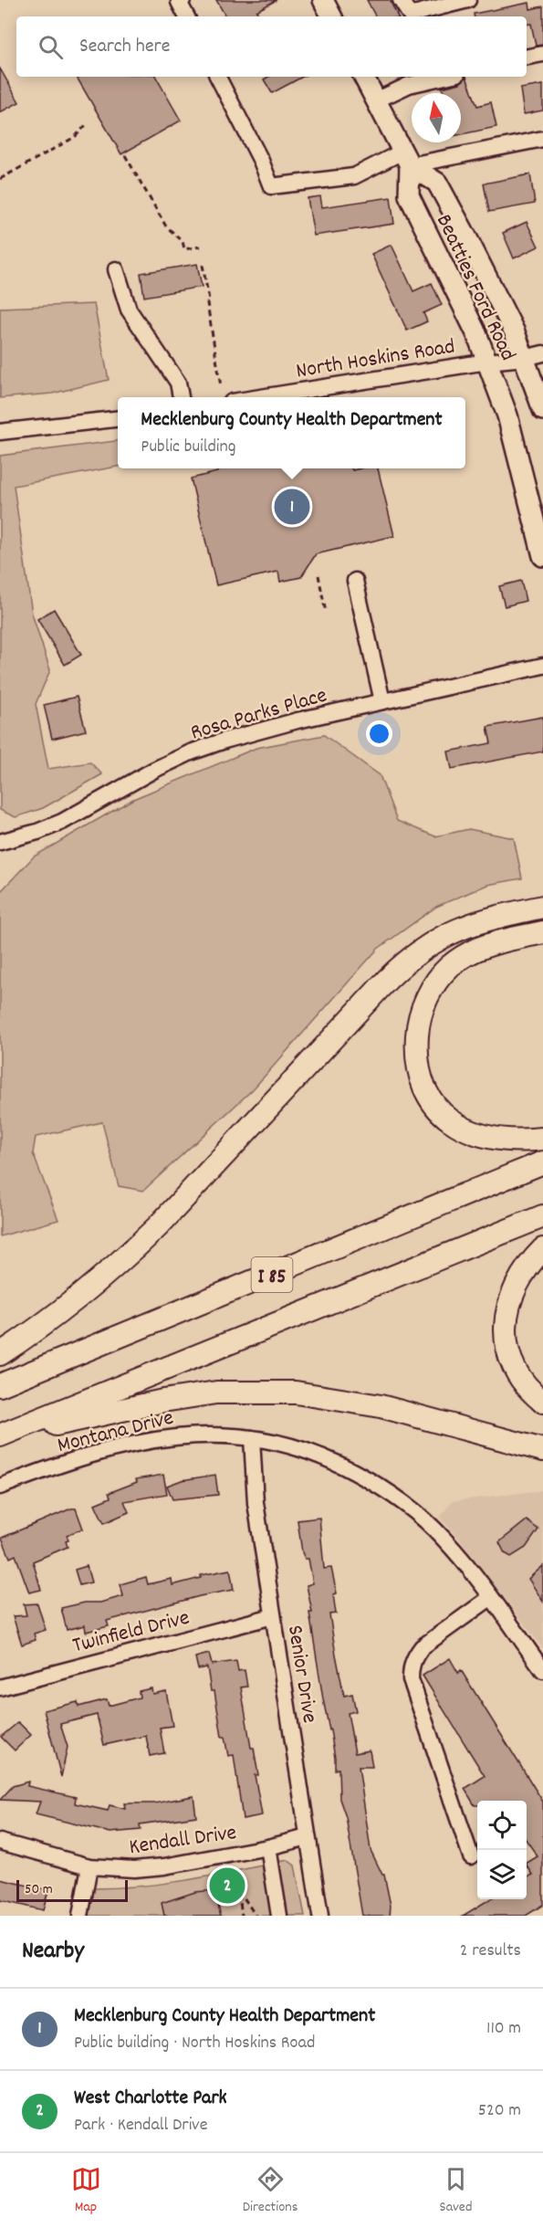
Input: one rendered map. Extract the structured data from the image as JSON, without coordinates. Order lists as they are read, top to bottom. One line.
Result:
{"streets":{"highway":["I 85"],"main road":["Beatties Ford Road"],"street":["North Hoskins Road","Rosa Parks Place","Montana Drive","Twinfield Drive","Senior Drive","Kendall Drive"]},"crossings":[["Beatties Ford Road","North Hoskins Road"],["Montana Drive","Senior Drive"],["Twinfield Drive","Senior Drive"],["Senior Drive","Kendall Drive"]],"scale_bar":"50 m","north":"top","page":{"search":"Search here","popup":["Mecklenburg County Health Department","Public building"],"pins":["1","2"],"scale":"50 m","heading":["Nearby","2 results"],"list":[{"mark":"1","name":"Mecklenburg County Health Department","note":"Public building · North Hoskins Road","value":"110 m"},{"mark":"2","name":"West Charlotte Park","note":"Park · Kendall Drive","value":"520 m"}],"nav":["Map","Directions","Saved"]}}
